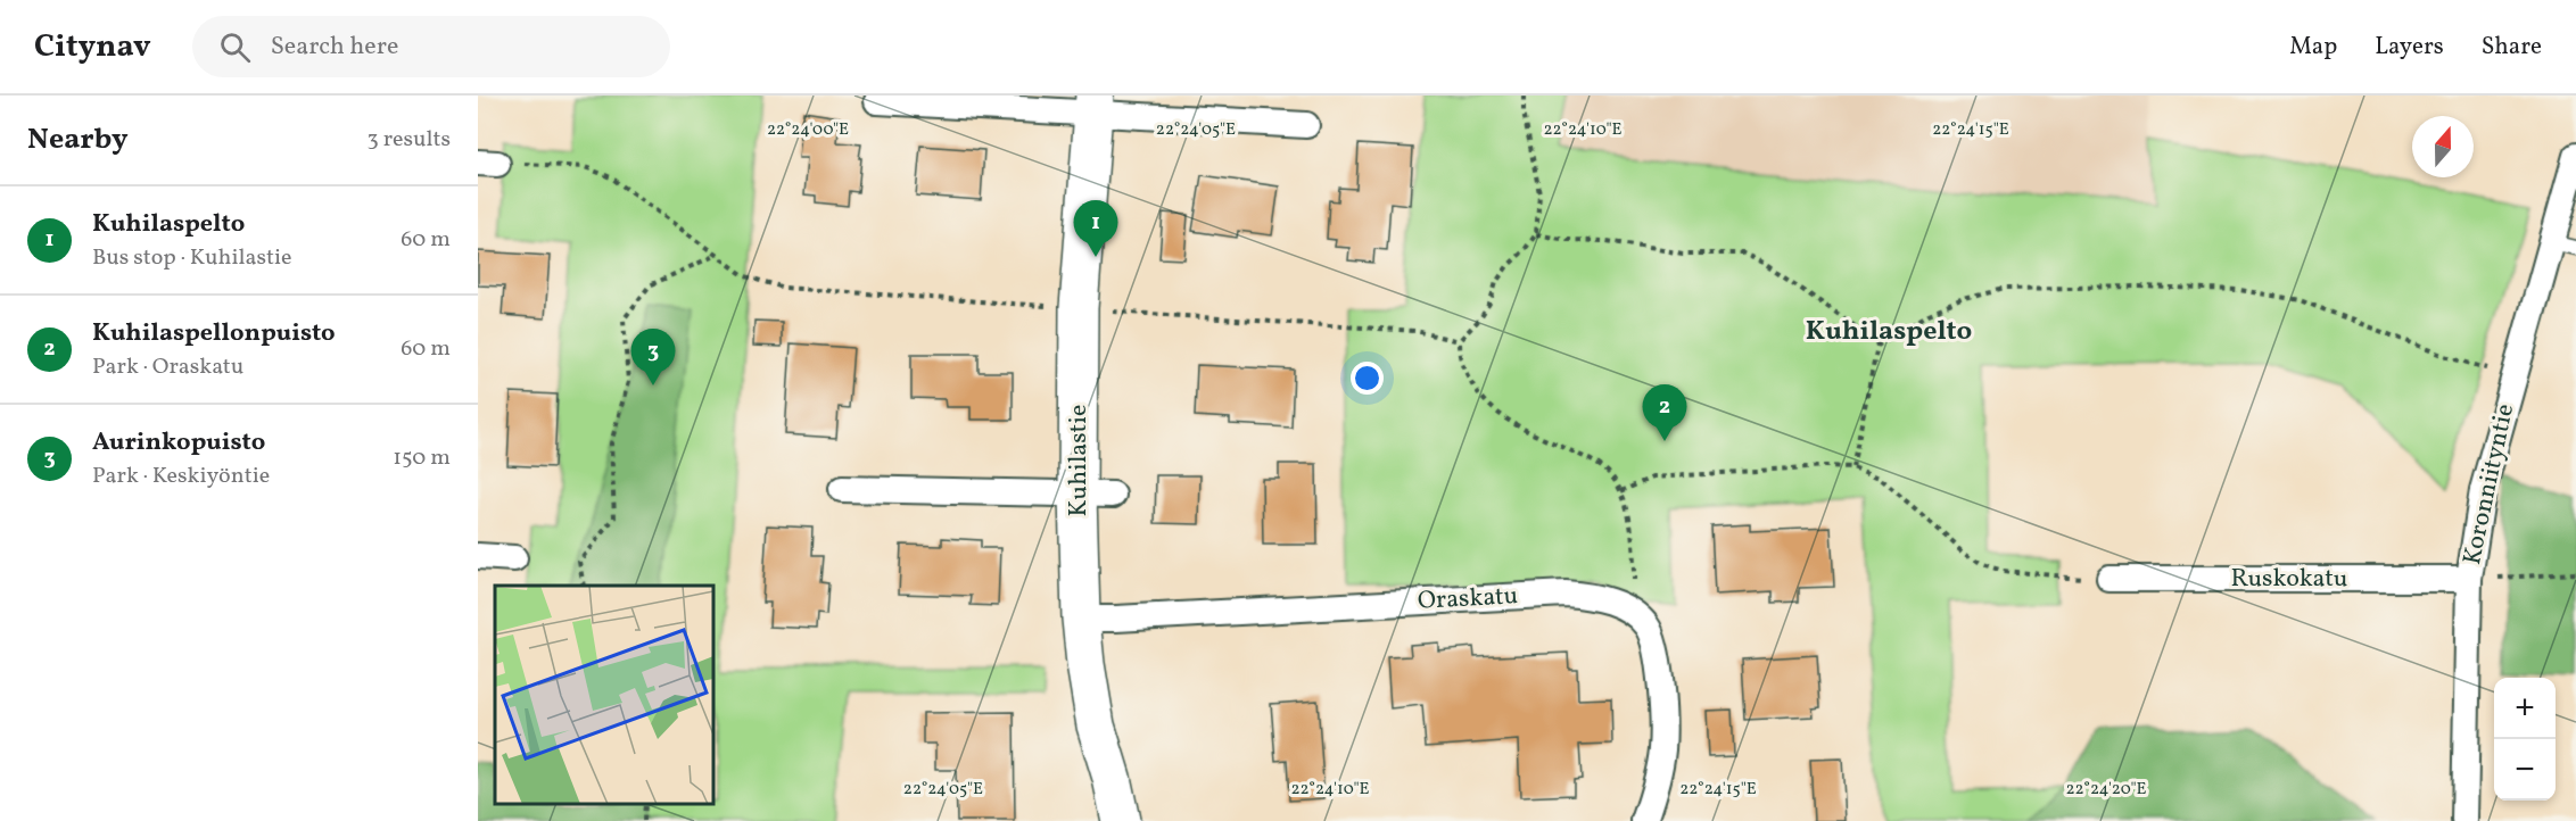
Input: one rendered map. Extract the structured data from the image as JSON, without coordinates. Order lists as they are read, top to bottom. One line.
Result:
{"streets":{"street":["Kuhilastie","Koronniityntie","Ruskokatu","Oraskatu"]},"crossings":[["Kuhilastie","Oraskatu"],["Koronniityntie","Ruskokatu"]],"districts":["Kuhilaspelto"],"north":"top","page":{"header":"Citynav","search":"Search here","nav":["Map","Layers","Share"],"heading":["Nearby","3 results"],"list":[{"mark":"1","name":"Kuhilaspelto","note":"Bus stop · Kuhilastie","value":"60 m"},{"mark":"2","name":"Kuhilaspellonpuisto","note":"Park · Oraskatu","value":"60 m"},{"mark":"3","name":"Aurinkopuisto","note":"Park · Keskiyöntie","value":"150 m"}],"pins":["1","3","2"],"map_buttons":["+","−"]},"coordinates":["22°24'00\"E","22°24'05\"E","22°24'15\"E","22°24'10\"E","22°24'20\"E"]}
